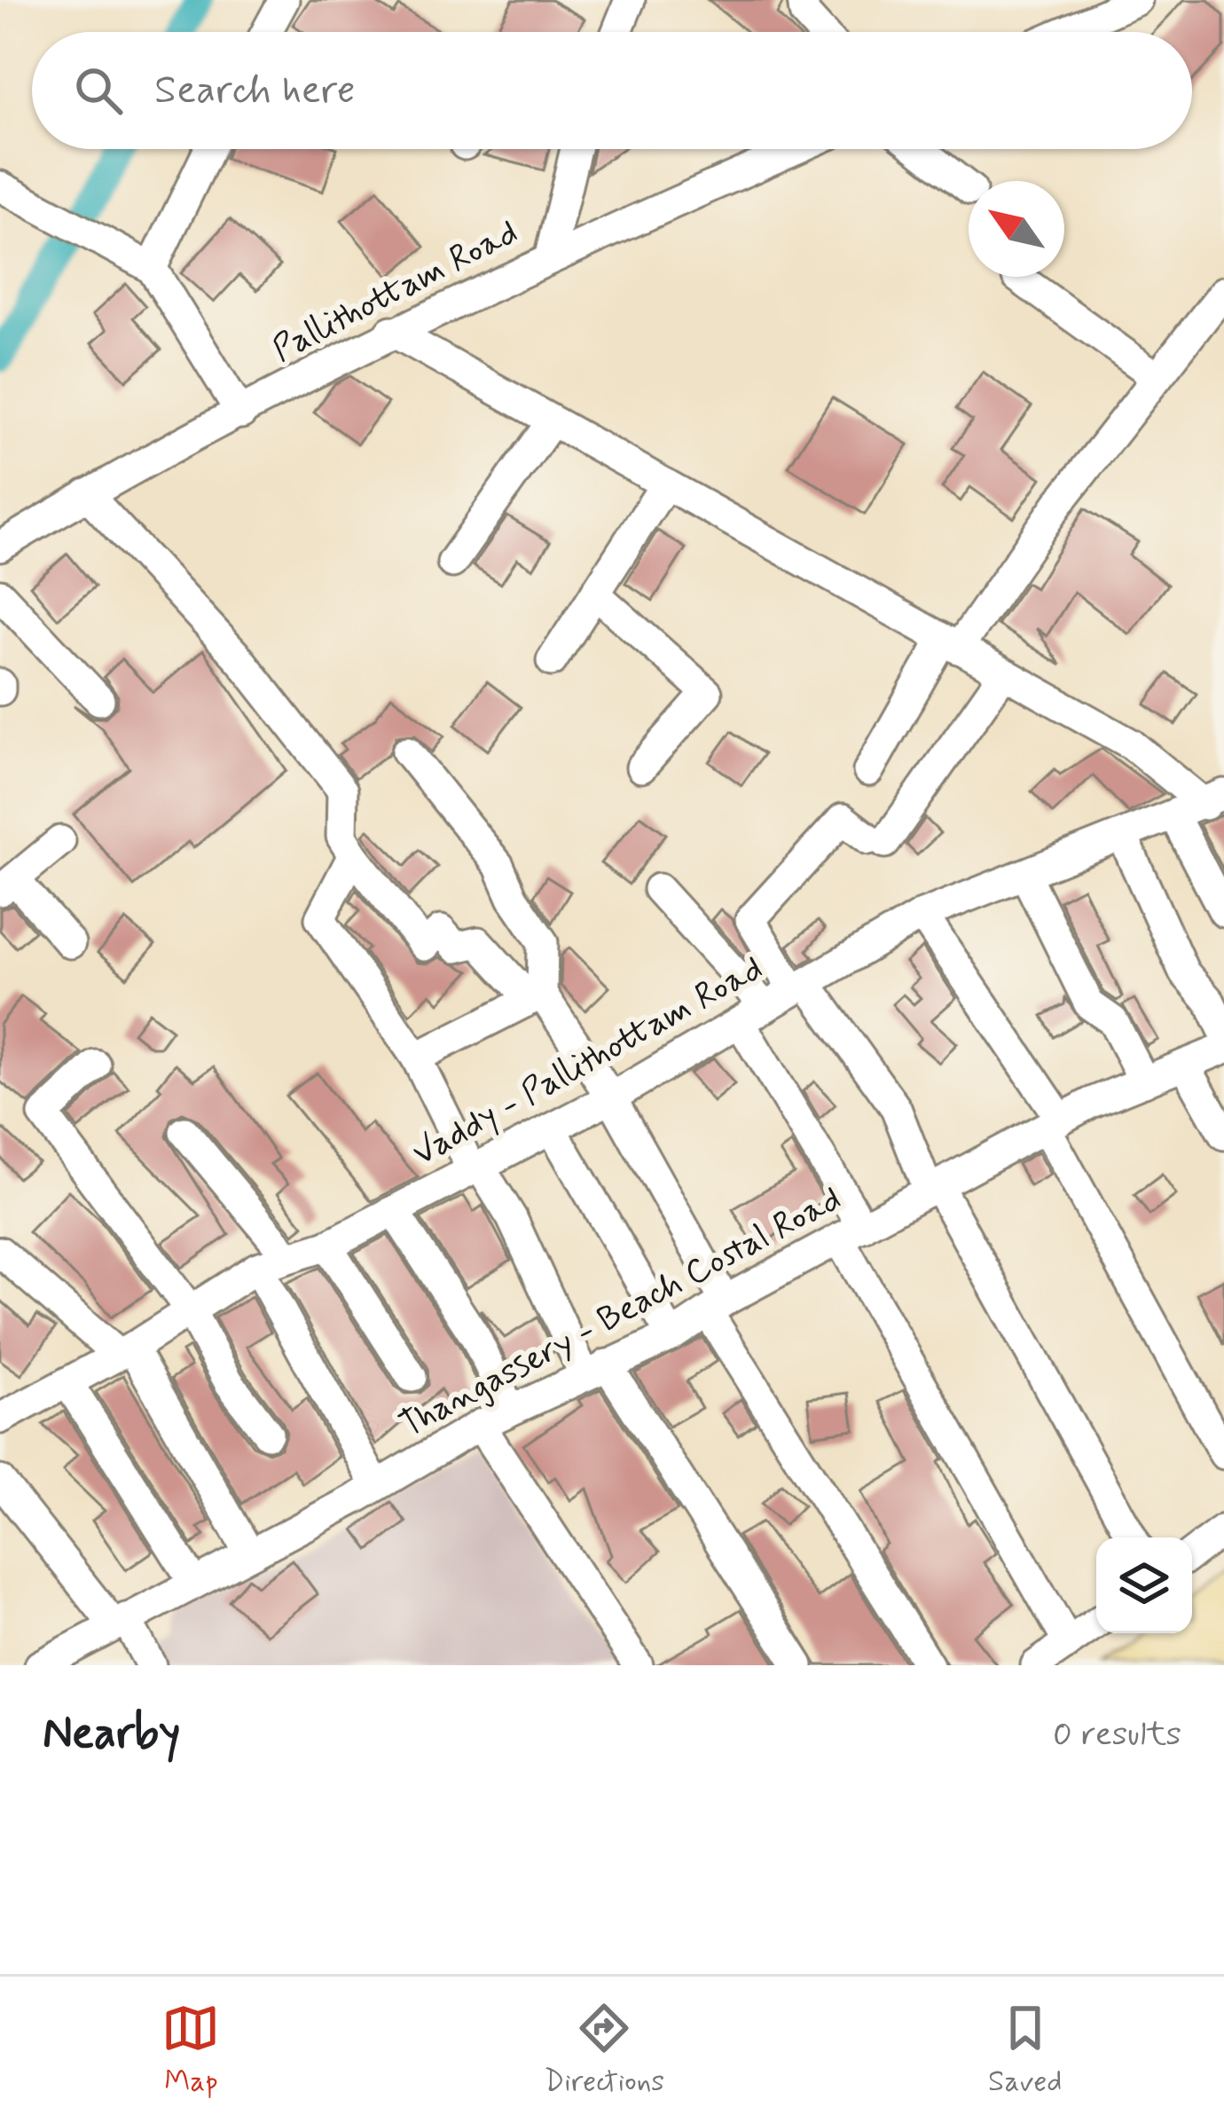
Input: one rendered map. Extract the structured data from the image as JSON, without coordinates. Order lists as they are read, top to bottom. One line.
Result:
{"streets":{"street":["Pallithottam Road","Vaddy - Pallithottam Road","Thangassery - Beach Costal Road"]},"north":"top left","page":{"search":"Search here","heading":["Nearby","0 results"],"nav":["Map","Directions","Saved"]}}
